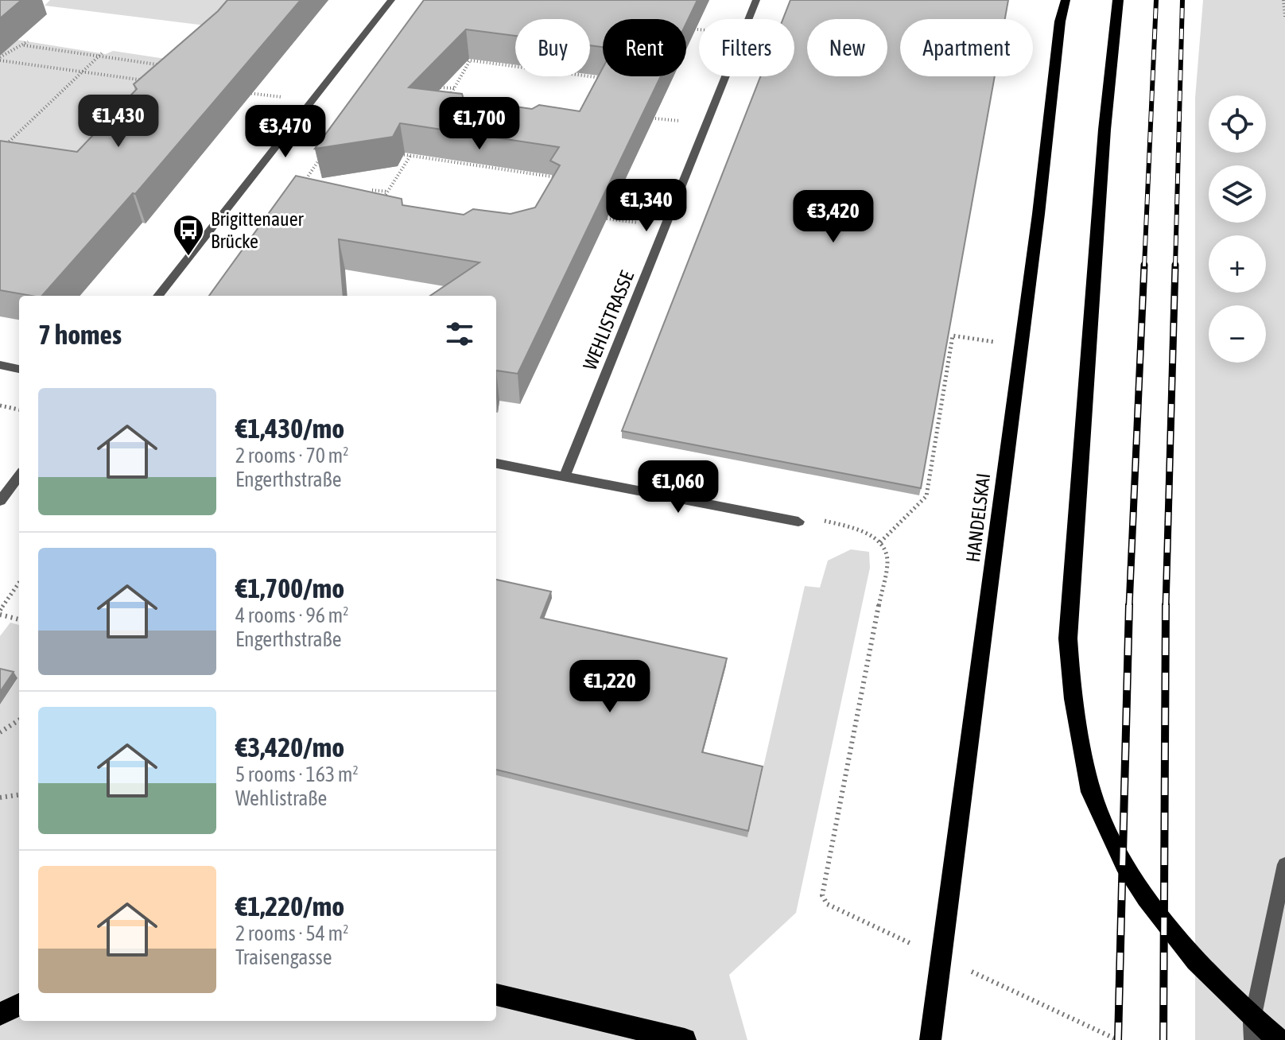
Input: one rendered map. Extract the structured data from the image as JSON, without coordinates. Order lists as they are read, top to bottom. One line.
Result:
{"streets":{"main road":["HANDELSKAI"],"street":["WEHLISTRASSE"]},"places":{"bus stop":["Brigittenauer Brücke"]},"page":{"chip":["Buy","Rent","Filters","New","Apartment"],"price":["€1,430","€1,700","€3,470","€1,340","€3,420","€1,060","€1,220"],"map_buttons":["+","−"],"heading":"7 homes","list":[{"name":"€1,430/mo","note":"2 rooms · 70 m² · Engerthstraße"},{"name":"€1,700/mo","note":"4 rooms · 96 m² · Engerthstraße"},{"name":"€3,420/mo","note":"5 rooms · 163 m² · Wehlistraße"},{"name":"€1,220/mo","note":"2 rooms · 54 m² · Traisengasse"}]}}
